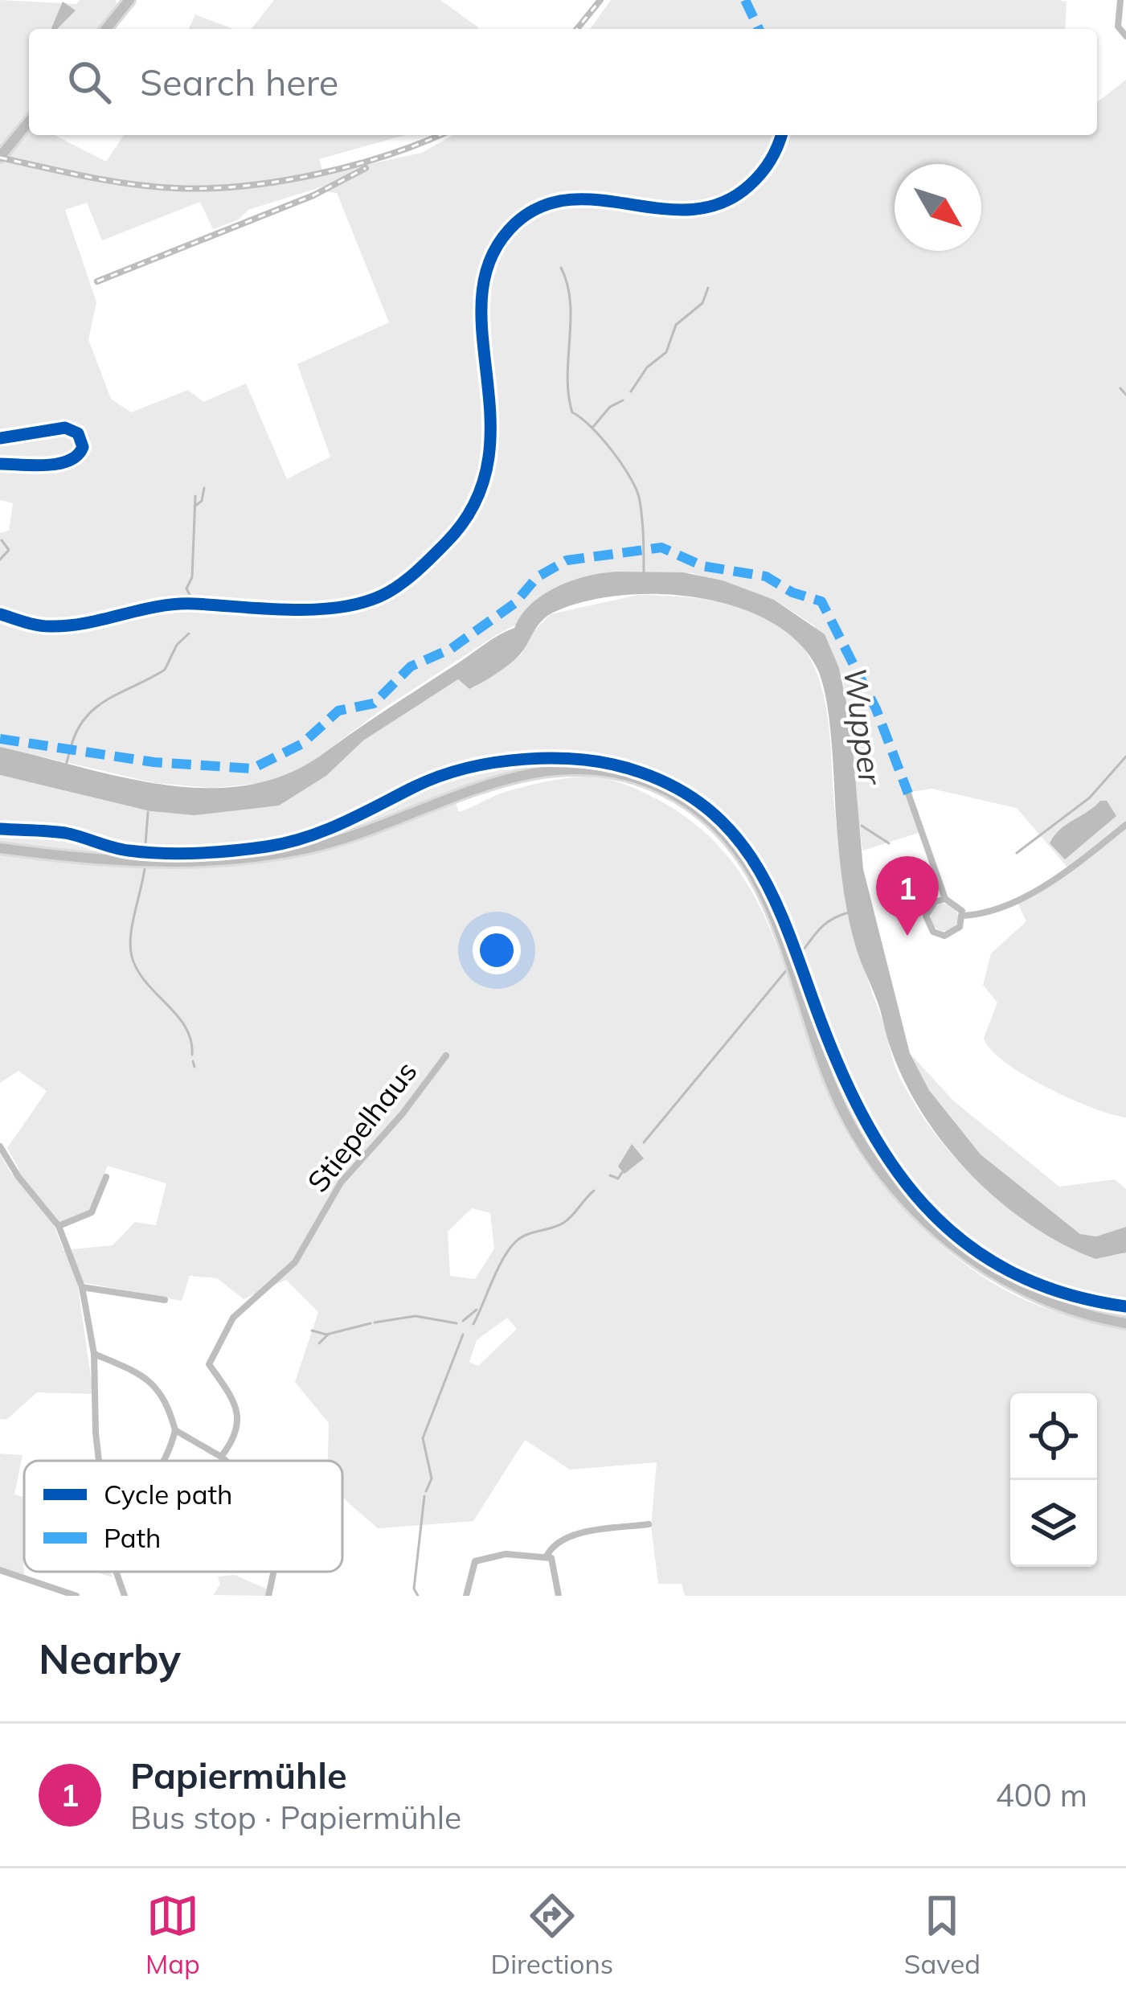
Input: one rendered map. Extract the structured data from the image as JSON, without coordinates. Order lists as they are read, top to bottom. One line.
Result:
{"streets":{"street":["Stiepelhaus"]},"water":["Wupper"],"legend":["Cycle path","Path"],"north":"bottom right","page":{"search":"Search here","pins":"1","heading":"Nearby","list":[{"mark":"1","name":"Papiermühle","note":"Bus stop · Papiermühle","value":"400 m"}],"nav":["Map","Directions","Saved"]}}
